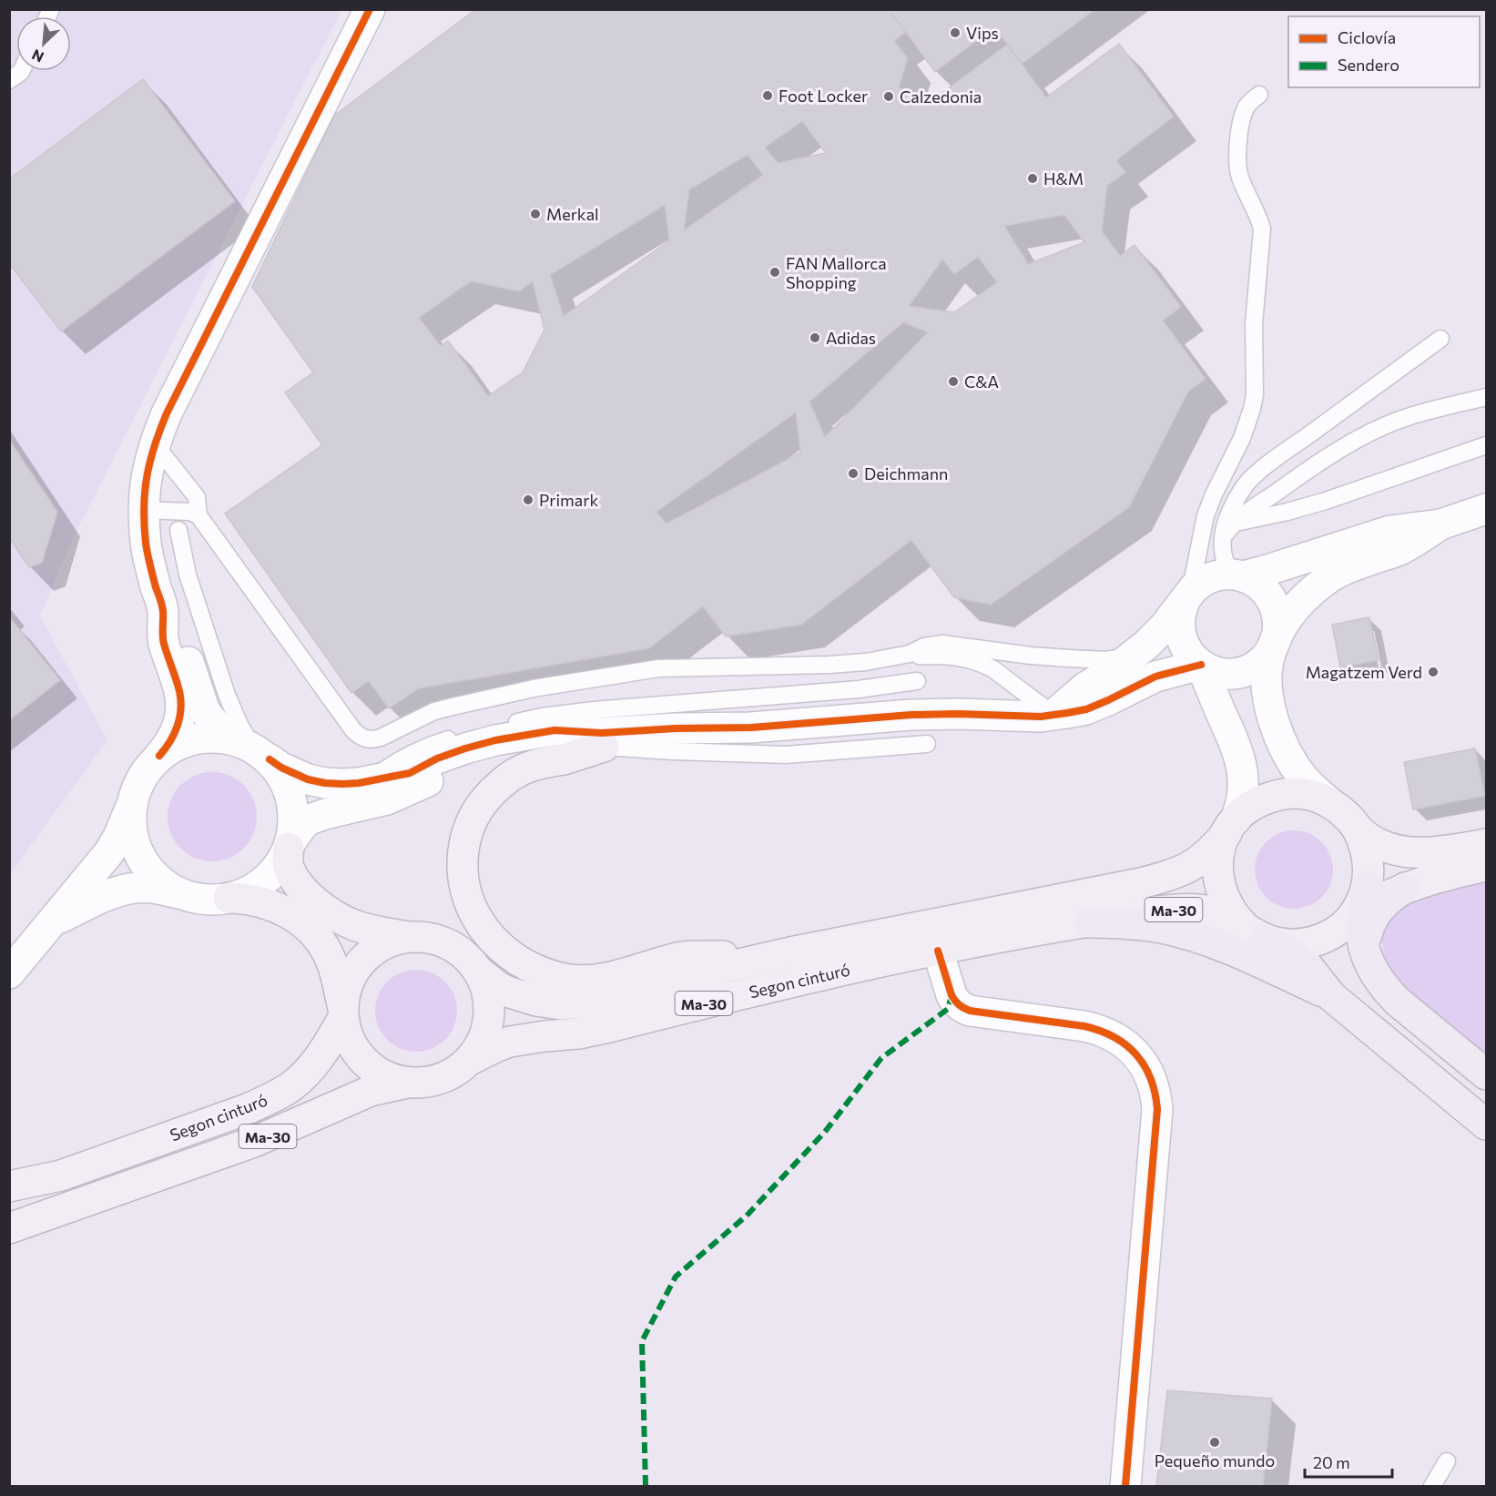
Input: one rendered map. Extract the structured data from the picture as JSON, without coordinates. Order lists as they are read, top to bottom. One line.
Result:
{"streets":{"highway":["Ma-30","Segon cinturó"]},"crossings":[["Ma-30","Segon cinturó"]],"places":["Vips","Foot Locker","Calzedonia","H&M","Merkal","FAN Mallorca Shopping","Adidas","C&A","Deichmann","Primark","Magatzem Verd","Pequeño mundo"],"legend":["Ciclovía","Sendero"],"scale_bar":"20 m","north":"bottom left"}
